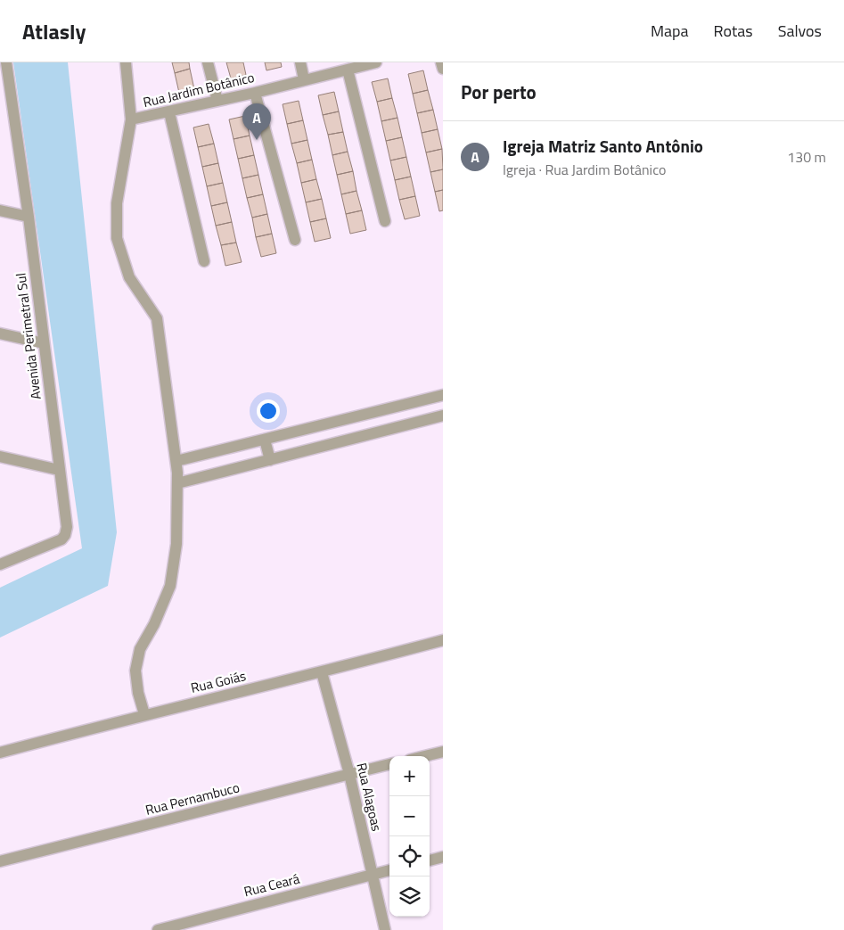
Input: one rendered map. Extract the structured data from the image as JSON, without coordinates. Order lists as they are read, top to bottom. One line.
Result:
{"streets":{"street":["Rua Jardim Botânico","Avenida Perimetral Sul","Rua Goiás","Rua Alagoas","Rua Pernambuco","Rua Ceará"]},"crossings":[["Rua Goiás","Rua Alagoas"],["Rua Alagoas","Rua Pernambuco"],["Rua Alagoas","Rua Ceará"]],"page":{"header":"Atlasly","nav":["Mapa","Rotas","Salvos"],"heading":"Por perto","pins":"A","list":[{"mark":"A","name":"Igreja Matriz Santo Antônio","note":"Igreja · Rua Jardim Botânico","value":"130 m"}],"map_buttons":["+","−"]}}
